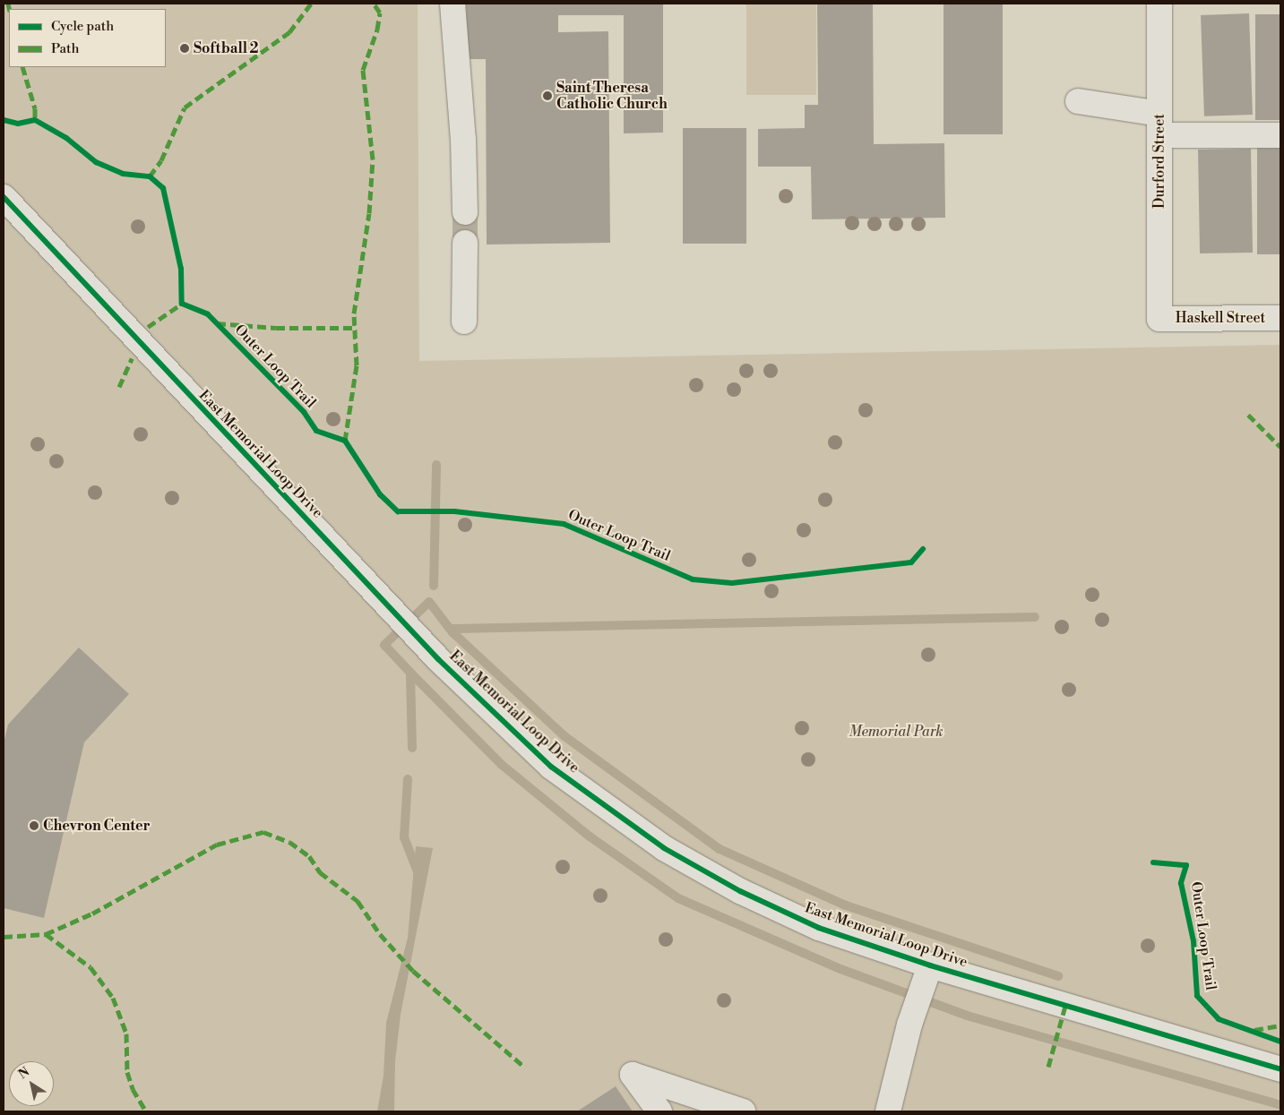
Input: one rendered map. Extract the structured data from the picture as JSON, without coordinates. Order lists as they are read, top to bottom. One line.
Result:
{"streets":{"street":["Durford Street","Haskell Street","East Memorial Loop Drive"],"cycle path":["Outer Loop Trail"]},"crossings":[["Durford Street","Haskell Street"]],"parks":["Memorial Park"],"places":["Softball 2","Saint Theresa Catholic Church","Chevron Center"],"legend":["Cycle path","Path"],"north":"top left"}
